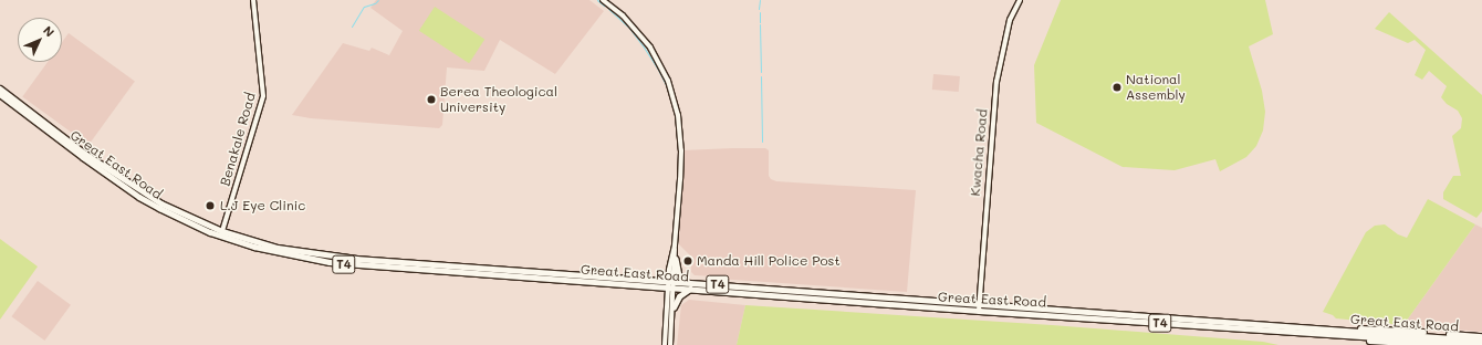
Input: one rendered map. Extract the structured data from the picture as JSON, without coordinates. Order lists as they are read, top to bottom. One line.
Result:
{"streets":{"main road":["Kwacha Road","Great East Road","T4"],"street":["Benakale Road"]},"crossings":[["Benakale Road","Great East Road"],["Kwacha Road","Great East Road"]],"places":["National Assembly","Berea Theological University","L.J Eye Clinic","Manda Hill Police Post"],"north":"top right"}
